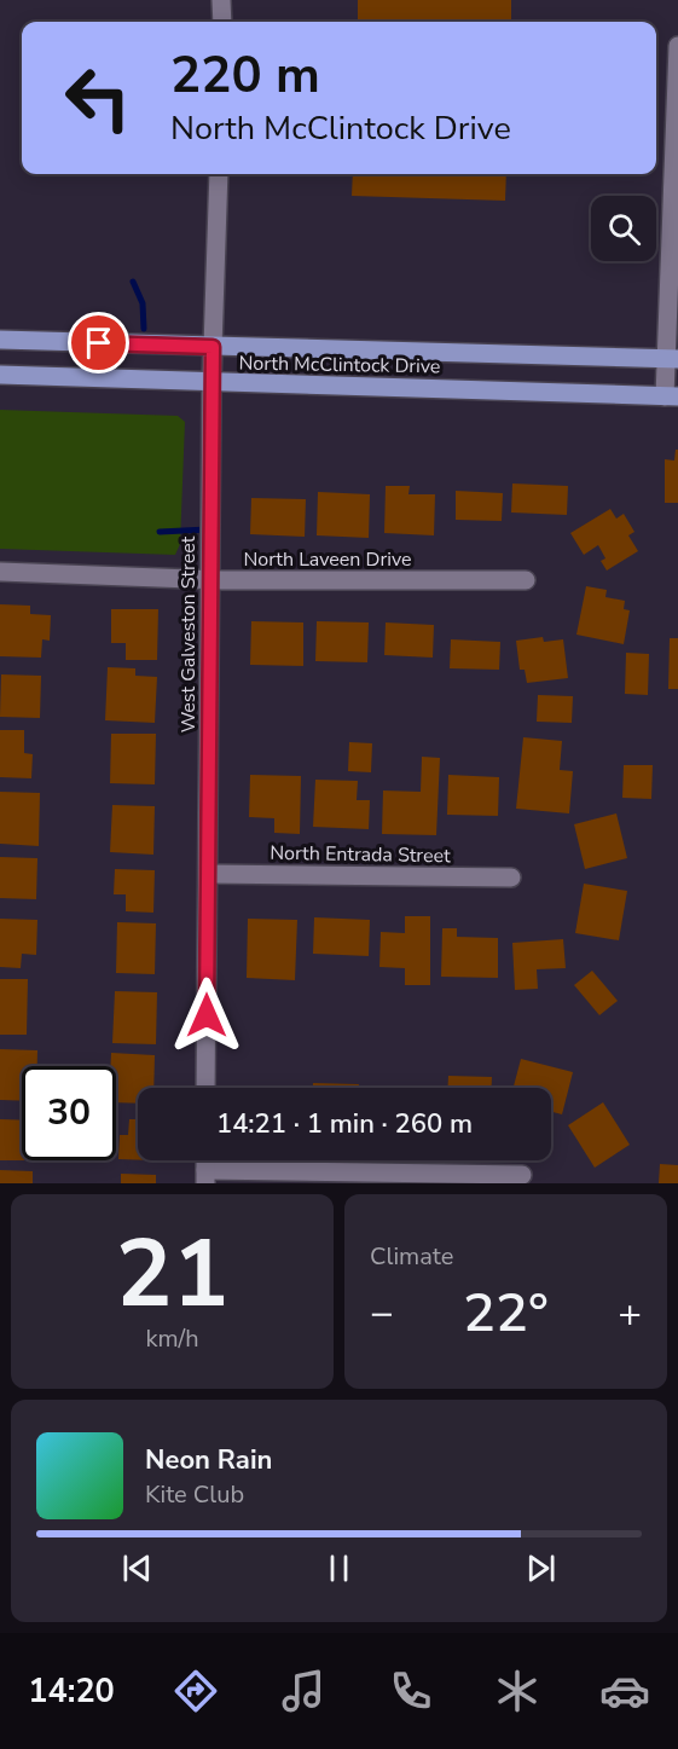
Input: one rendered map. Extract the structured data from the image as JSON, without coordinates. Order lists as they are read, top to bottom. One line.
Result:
{"streets":{"main road":["North McClintock Drive"],"street":["North Laveen Drive","West Galveston Street","North Entrada Street"]},"crossings":[["North McClintock Drive","West Galveston Street"],["North Laveen Drive","West Galveston Street"],["West Galveston Street","North Entrada Street"]],"page":{"turn":["220 m","North McClintock Drive"],"limit":"30","trip":"14:21 · 1 min · 260 m","tile":[["21","km/h"],"Climate"],"heat":["−","22°","+"],"song":["Neon Rain","Kite Club"],"tabs":"14:20"}}
